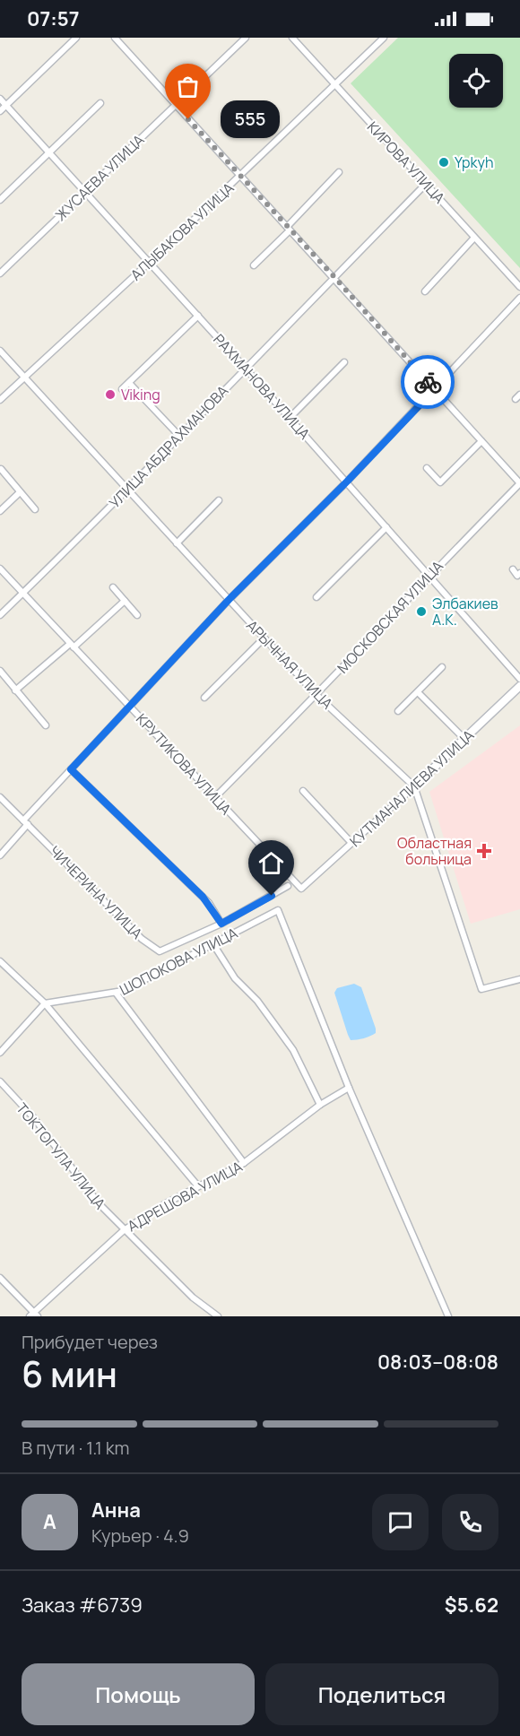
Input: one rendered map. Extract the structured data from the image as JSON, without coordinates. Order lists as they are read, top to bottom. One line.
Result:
{"streets":{"street":["КИРОВА УЛИЦА","ЖУСАЕВА УЛИЦА","АЛЫБАКОВА УЛИЦА","РАХМАНОВА УЛИЦА","УЛИЦА АБДРАХМАНОВА","МОСКОВСКАЯ УЛИЦА","АРЫЧНАЯ УЛИЦА","КРУТИКОВА УЛИЦА","КУТМАНАЛИЕВА УЛИЦА","ЧИЧЕРИНА УЛИЦА","ШОПОКОВА УЛИЦА","ТОКТОГУЛА УЛИЦА","АДРЕШОВА УЛИЦА"]},"crossings":[["КИРОВА УЛИЦА","АЛЫБАКОВА УЛИЦА"],["КИРОВА УЛИЦА","УЛИЦА АБДРАХМАНОВА"],["ЖУСАЕВА УЛИЦА","РАХМАНОВА УЛИЦА"],["АЛЫБАКОВА УЛИЦА","РАХМАНОВА УЛИЦА"],["АЛЫБАКОВА УЛИЦА","АРЫЧНАЯ УЛИЦА"],["РАХМАНОВА УЛИЦА","УЛИЦА АБДРАХМАНОВА"],["РАХМАНОВА УЛИЦА","МОСКОВСКАЯ УЛИЦА"],["УЛИЦА АБДРАХМАНОВА","АРЫЧНАЯ УЛИЦА"],["УЛИЦА АБДРАХМАНОВА","КРУТИКОВА УЛИЦА"],["МОСКОВСКАЯ УЛИЦА","АРЫЧНАЯ УЛИЦА"],["МОСКОВСКАЯ УЛИЦА","КРУТИКОВА УЛИЦА"],["АРЫЧНАЯ УЛИЦА","КУТМАНАЛИЕВА УЛИЦА"],["КРУТИКОВА УЛИЦА","КУТМАНАЛИЕВА УЛИЦА"],["ШОПОКОВА УЛИЦА","АДРЕШОВА УЛИЦА"],["ТОКТОГУЛА УЛИЦА","АДРЕШОВА УЛИЦА"]],"places":{"other":["555","Ypkyh","Viking","Элбакиев А.К."],"health":["Областная больница"]},"page":{"status":"07:57","bubble":"555","heading":["6 мин","Прибудет через","08:03–08:08"],"panel":["Анна","Курьер · 4.9","Заказ #6739","$5.62"],"bar":"В пути · 1.1 km","round":"А","buttons":["Помощь","Поделиться"]}}
